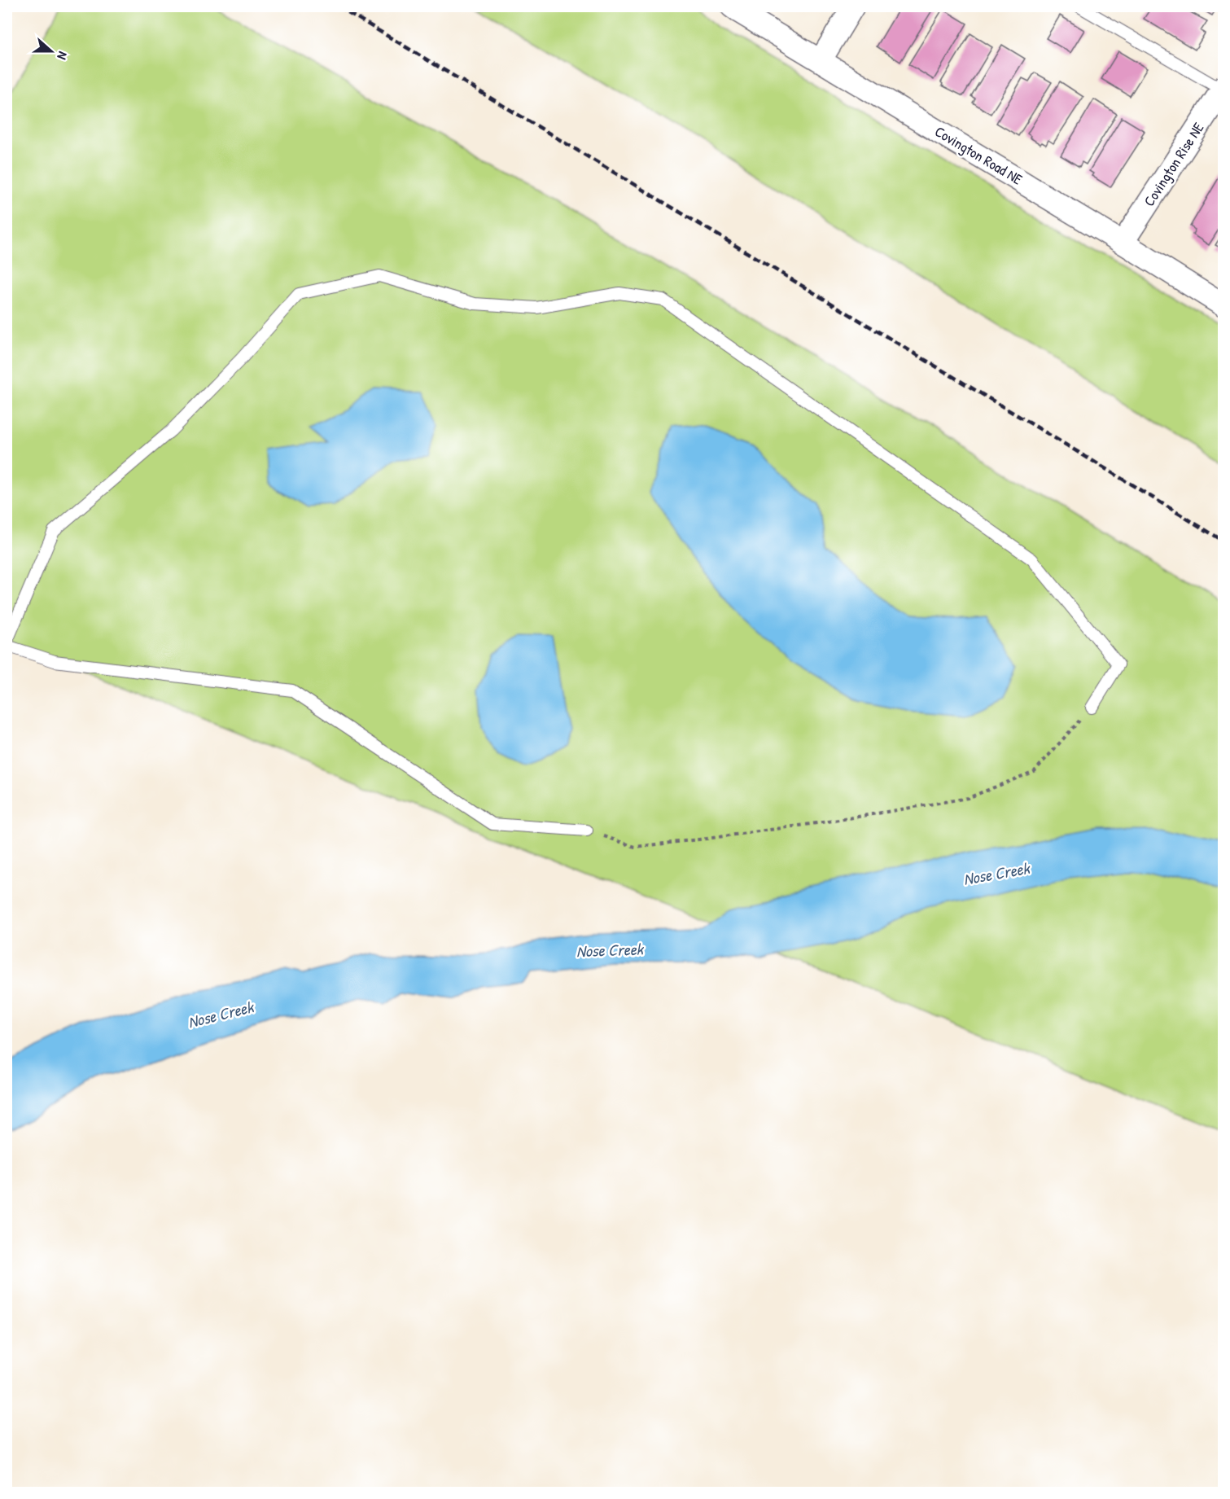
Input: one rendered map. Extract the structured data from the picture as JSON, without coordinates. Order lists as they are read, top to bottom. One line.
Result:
{"streets":{"street":["Covington Road NE","Covington Rise NE"]},"crossings":[["Covington Road NE","Covington Rise NE"]],"water":["Nose Creek"],"north":"right"}
